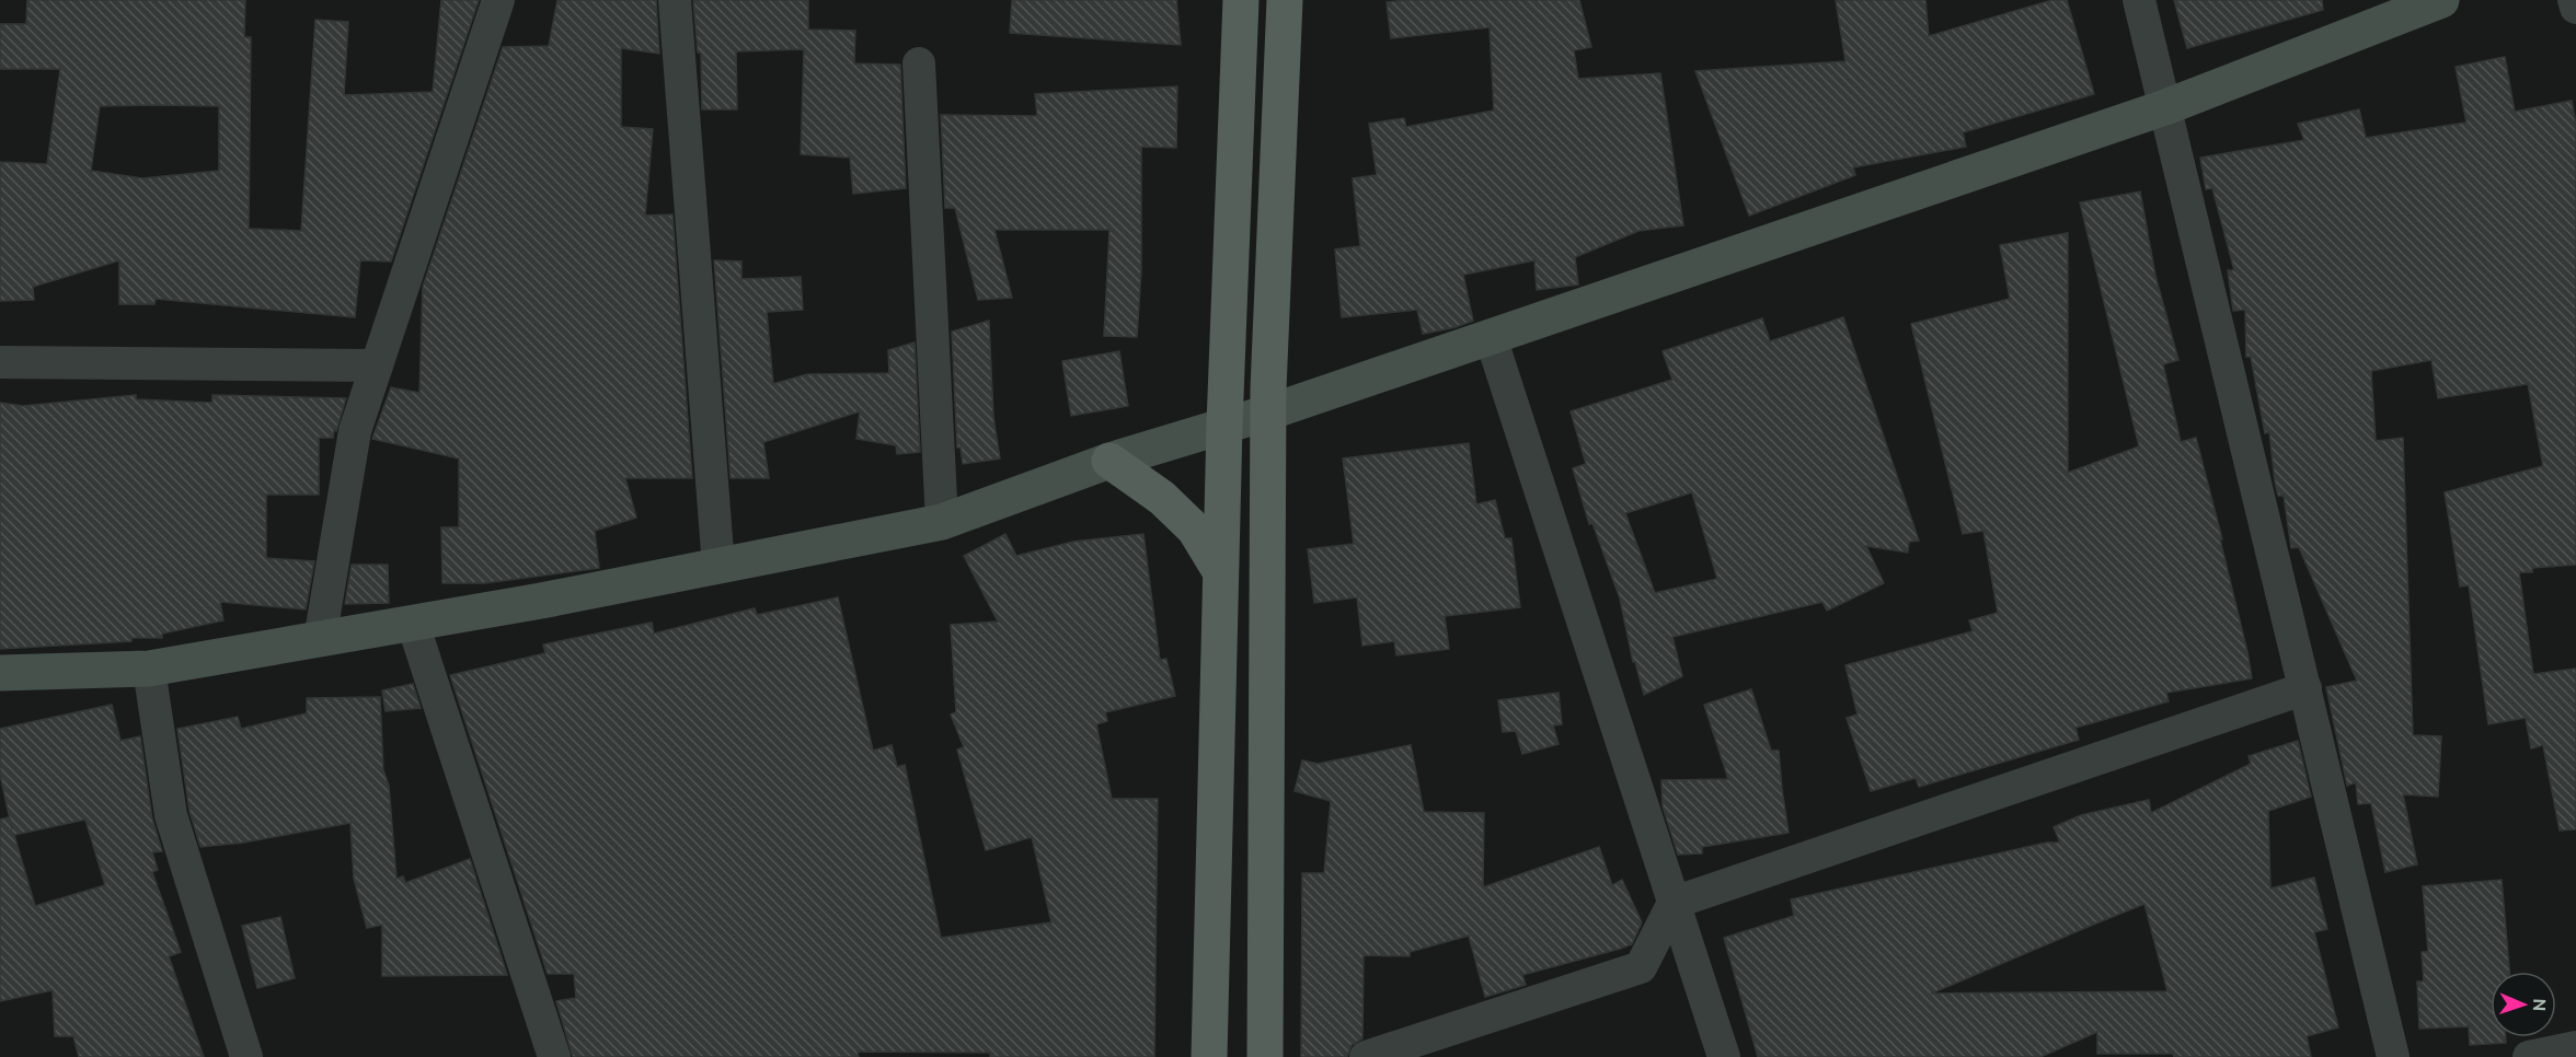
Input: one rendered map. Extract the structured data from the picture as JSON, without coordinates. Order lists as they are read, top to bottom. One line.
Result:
{"north":"right"}
